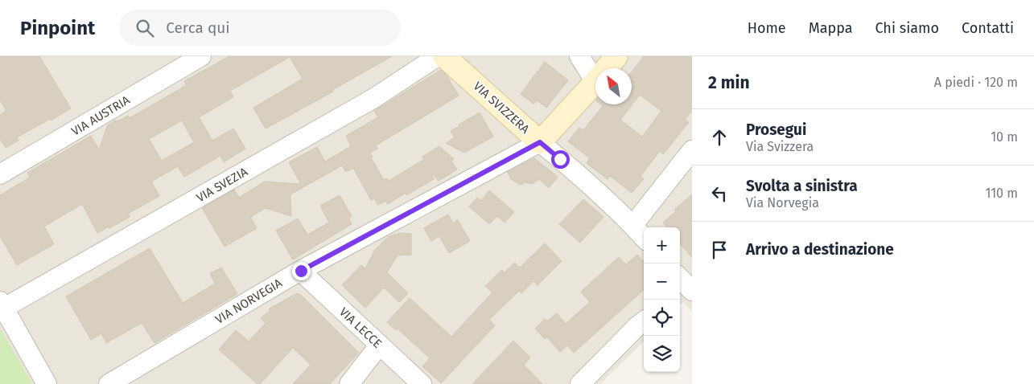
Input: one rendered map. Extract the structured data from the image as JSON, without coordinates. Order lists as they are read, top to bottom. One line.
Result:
{"streets":{"street":["VIA SVIZZERA","VIA AUSTRIA","VIA SVEZIA","VIA NORVEGIA","VIA LECCE"]},"crossings":[["VIA SVIZZERA","VIA NORVEGIA"],["VIA NORVEGIA","VIA LECCE"]],"north":"top left","page":{"header":"Pinpoint","search":"Cerca qui","nav":["Home","Mappa","Chi siamo","Contatti"],"heading":["2 min","A piedi · 120 m"],"list":[["Prosegui","Via Svizzera","10 m"],["Svolta a sinistra","Via Norvegia","110 m"],"Arrivo a destinazione"],"map_buttons":["+","−"]}}
